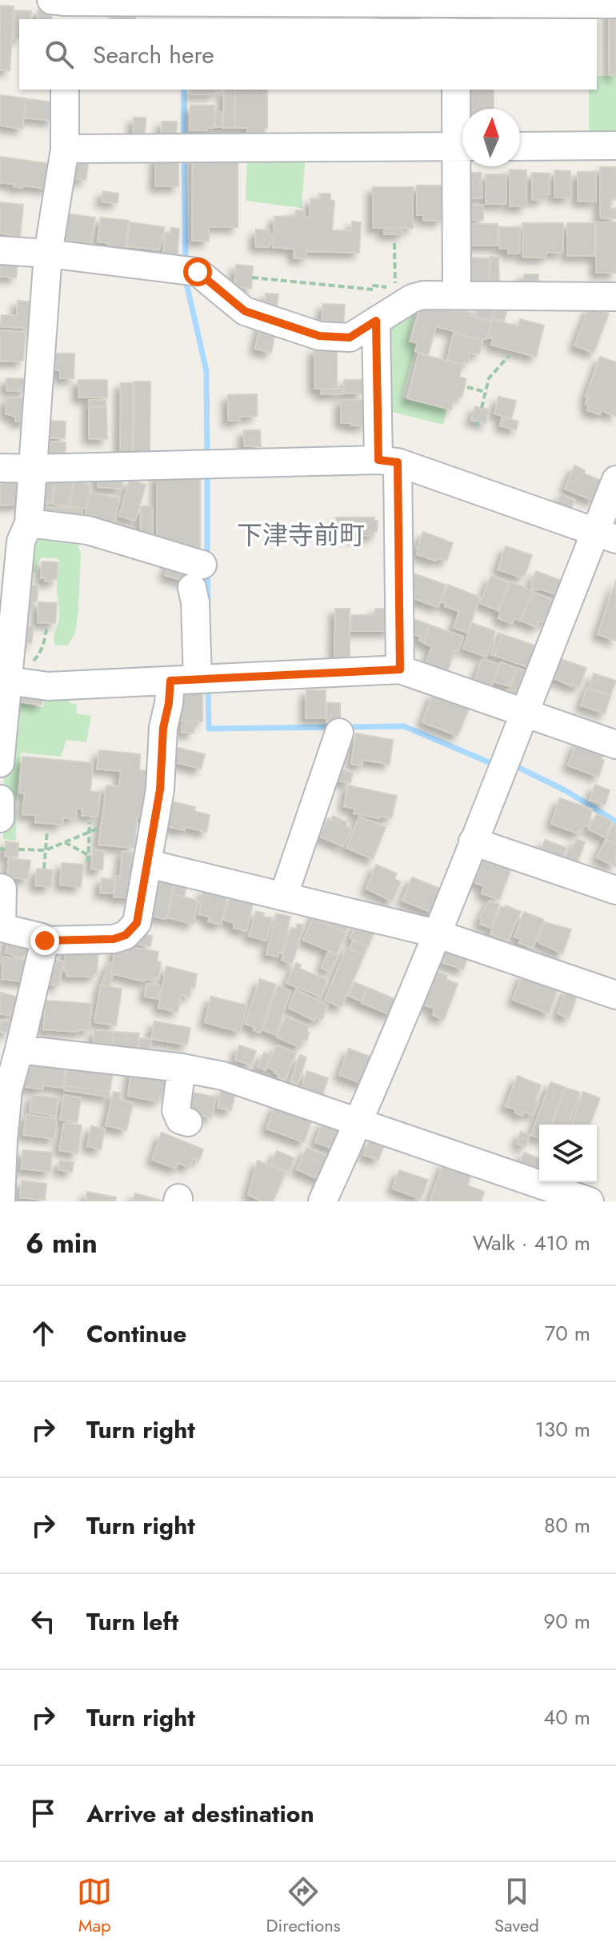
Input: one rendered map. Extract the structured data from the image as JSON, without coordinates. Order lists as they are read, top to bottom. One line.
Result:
{"districts":["下津寺前町"],"north":"top","page":{"search":"Search here","heading":["6 min","Walk · 410 m"],"list":[["Continue","70 m"],["Turn right","130 m"],["Turn right","80 m"],["Turn left","90 m"],["Turn right","40 m"],"Arrive at destination"],"nav":["Map","Directions","Saved"]}}
